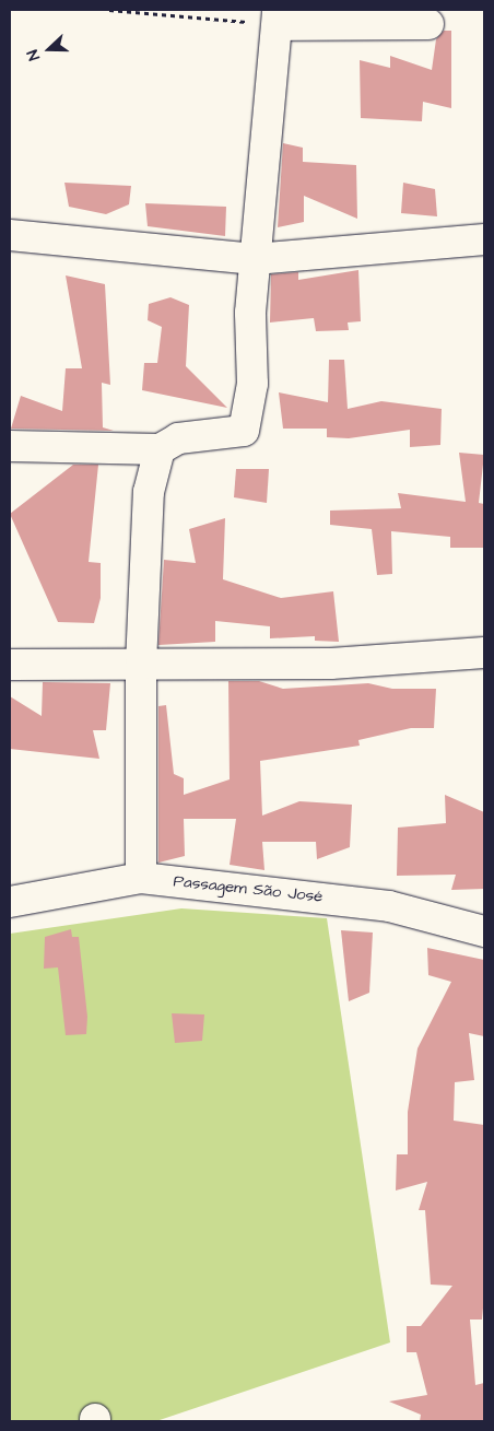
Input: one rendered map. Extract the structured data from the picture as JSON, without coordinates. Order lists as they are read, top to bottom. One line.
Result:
{"streets":{"street":["Passagem São José"]},"north":"left"}
